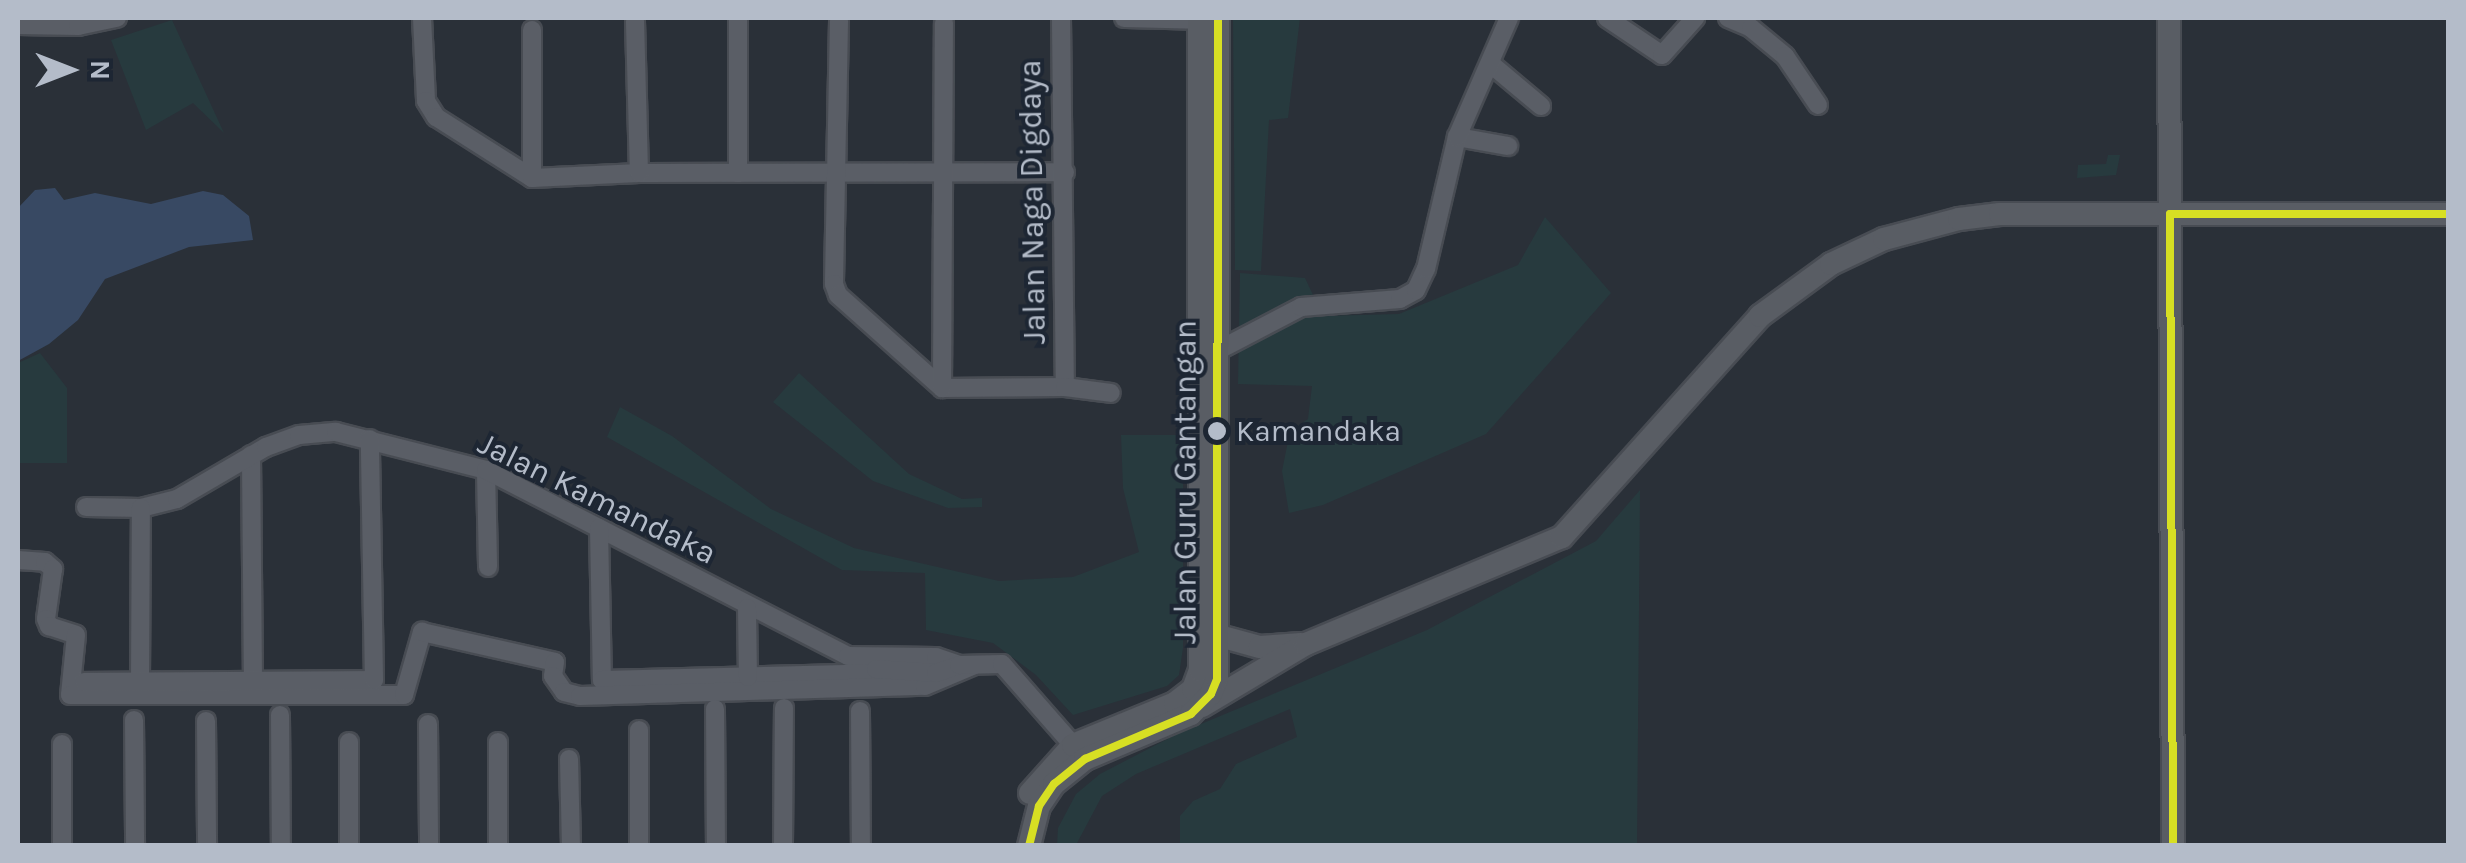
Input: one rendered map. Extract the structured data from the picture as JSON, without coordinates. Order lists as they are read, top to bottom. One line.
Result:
{"streets":{"street":["Jalan Naga Digdaya","Jalan Guru Gantangan","Jalan Kamandaka"]},"crossings":[["Jalan Guru Gantangan","Jalan Kamandaka"]],"places":["Kamandaka"],"north":"right"}
